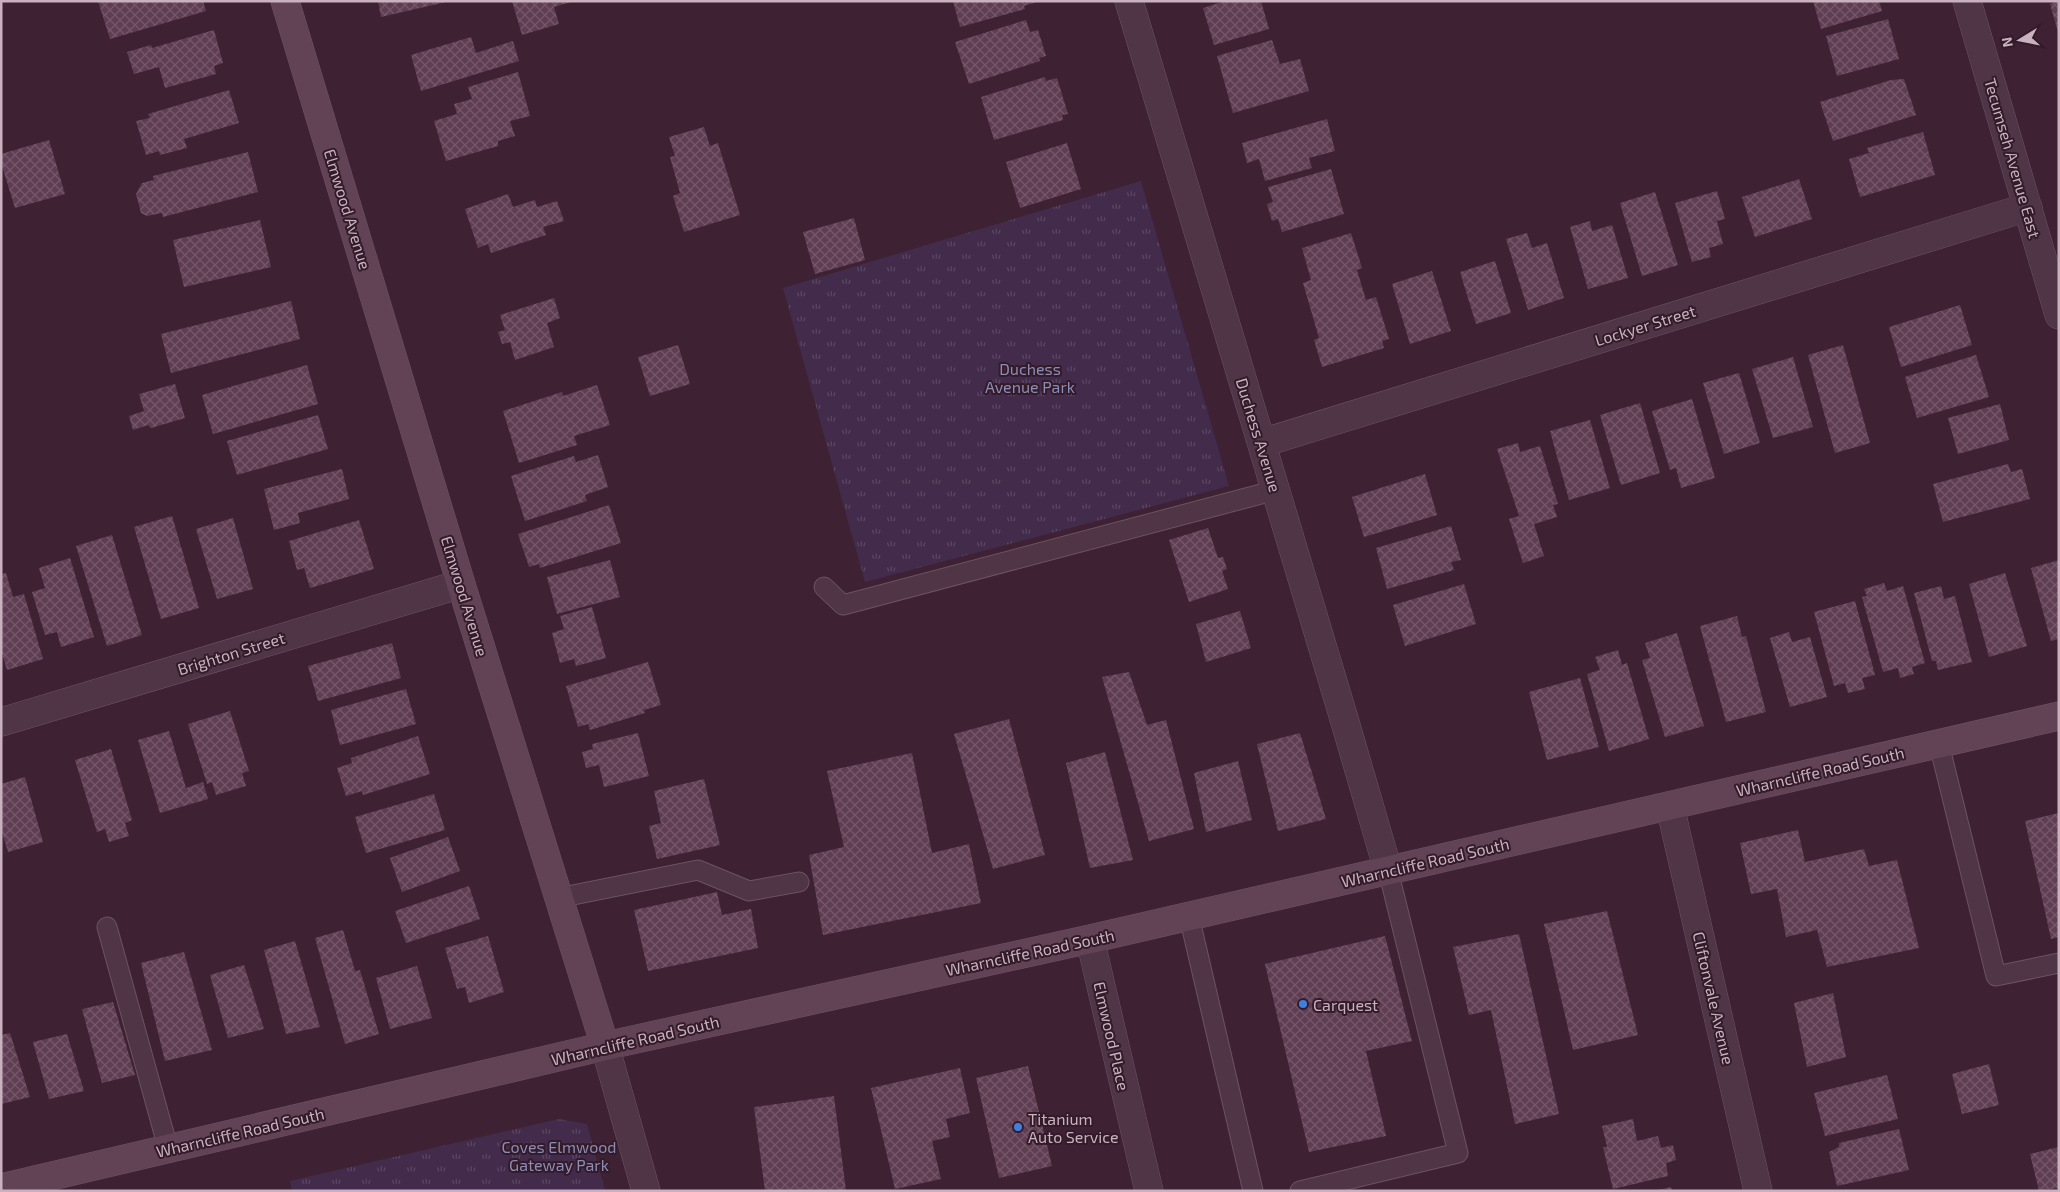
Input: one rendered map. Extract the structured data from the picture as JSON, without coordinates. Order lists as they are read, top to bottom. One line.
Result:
{"streets":{"main road":["Elmwood Avenue","Wharncliffe Road South"],"street":["Tecumseh Avenue East","Lockyer Street","Duchess Avenue","Brighton Street","Cliftonvale Avenue","Elmwood Place"]},"crossings":[["Tecumseh Avenue East","Lockyer Street"],["Elmwood Avenue","Brighton Street"],["Elmwood Avenue","Wharncliffe Road South"],["Lockyer Street","Duchess Avenue"],["Duchess Avenue","Wharncliffe Road South"],["Wharncliffe Road South","Cliftonvale Avenue"],["Wharncliffe Road South","Elmwood Place"]],"parks":["Duchess Avenue Park","Coves Elmwood Gateway Park"],"places":["Carquest","Titanium Auto Service"],"north":"left"}
